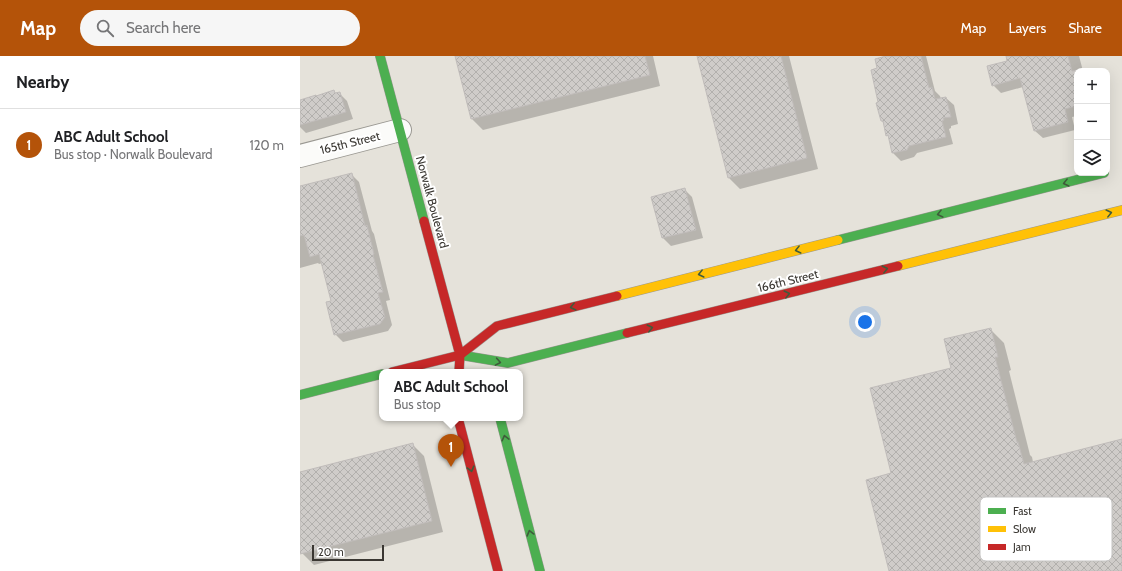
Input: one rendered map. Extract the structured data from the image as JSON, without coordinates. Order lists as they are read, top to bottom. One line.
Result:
{"streets":{"street":["165th Street","Norwalk Boulevard","166th Street"]},"crossings":[["165th Street","Norwalk Boulevard"],["Norwalk Boulevard","166th Street"]],"legend":["Fast","Slow","Jam"],"scale_bar":"20 m","page":{"header":"Map","search":"Search here","nav":["Map","Layers","Share"],"heading":"Nearby","map_buttons":["+","−"],"list":[{"mark":"1","name":"ABC Adult School","note":"Bus stop · Norwalk Boulevard","value":"120 m"}],"popup":["ABC Adult School","Bus stop"],"pins":"1","scale":"20 m"}}
